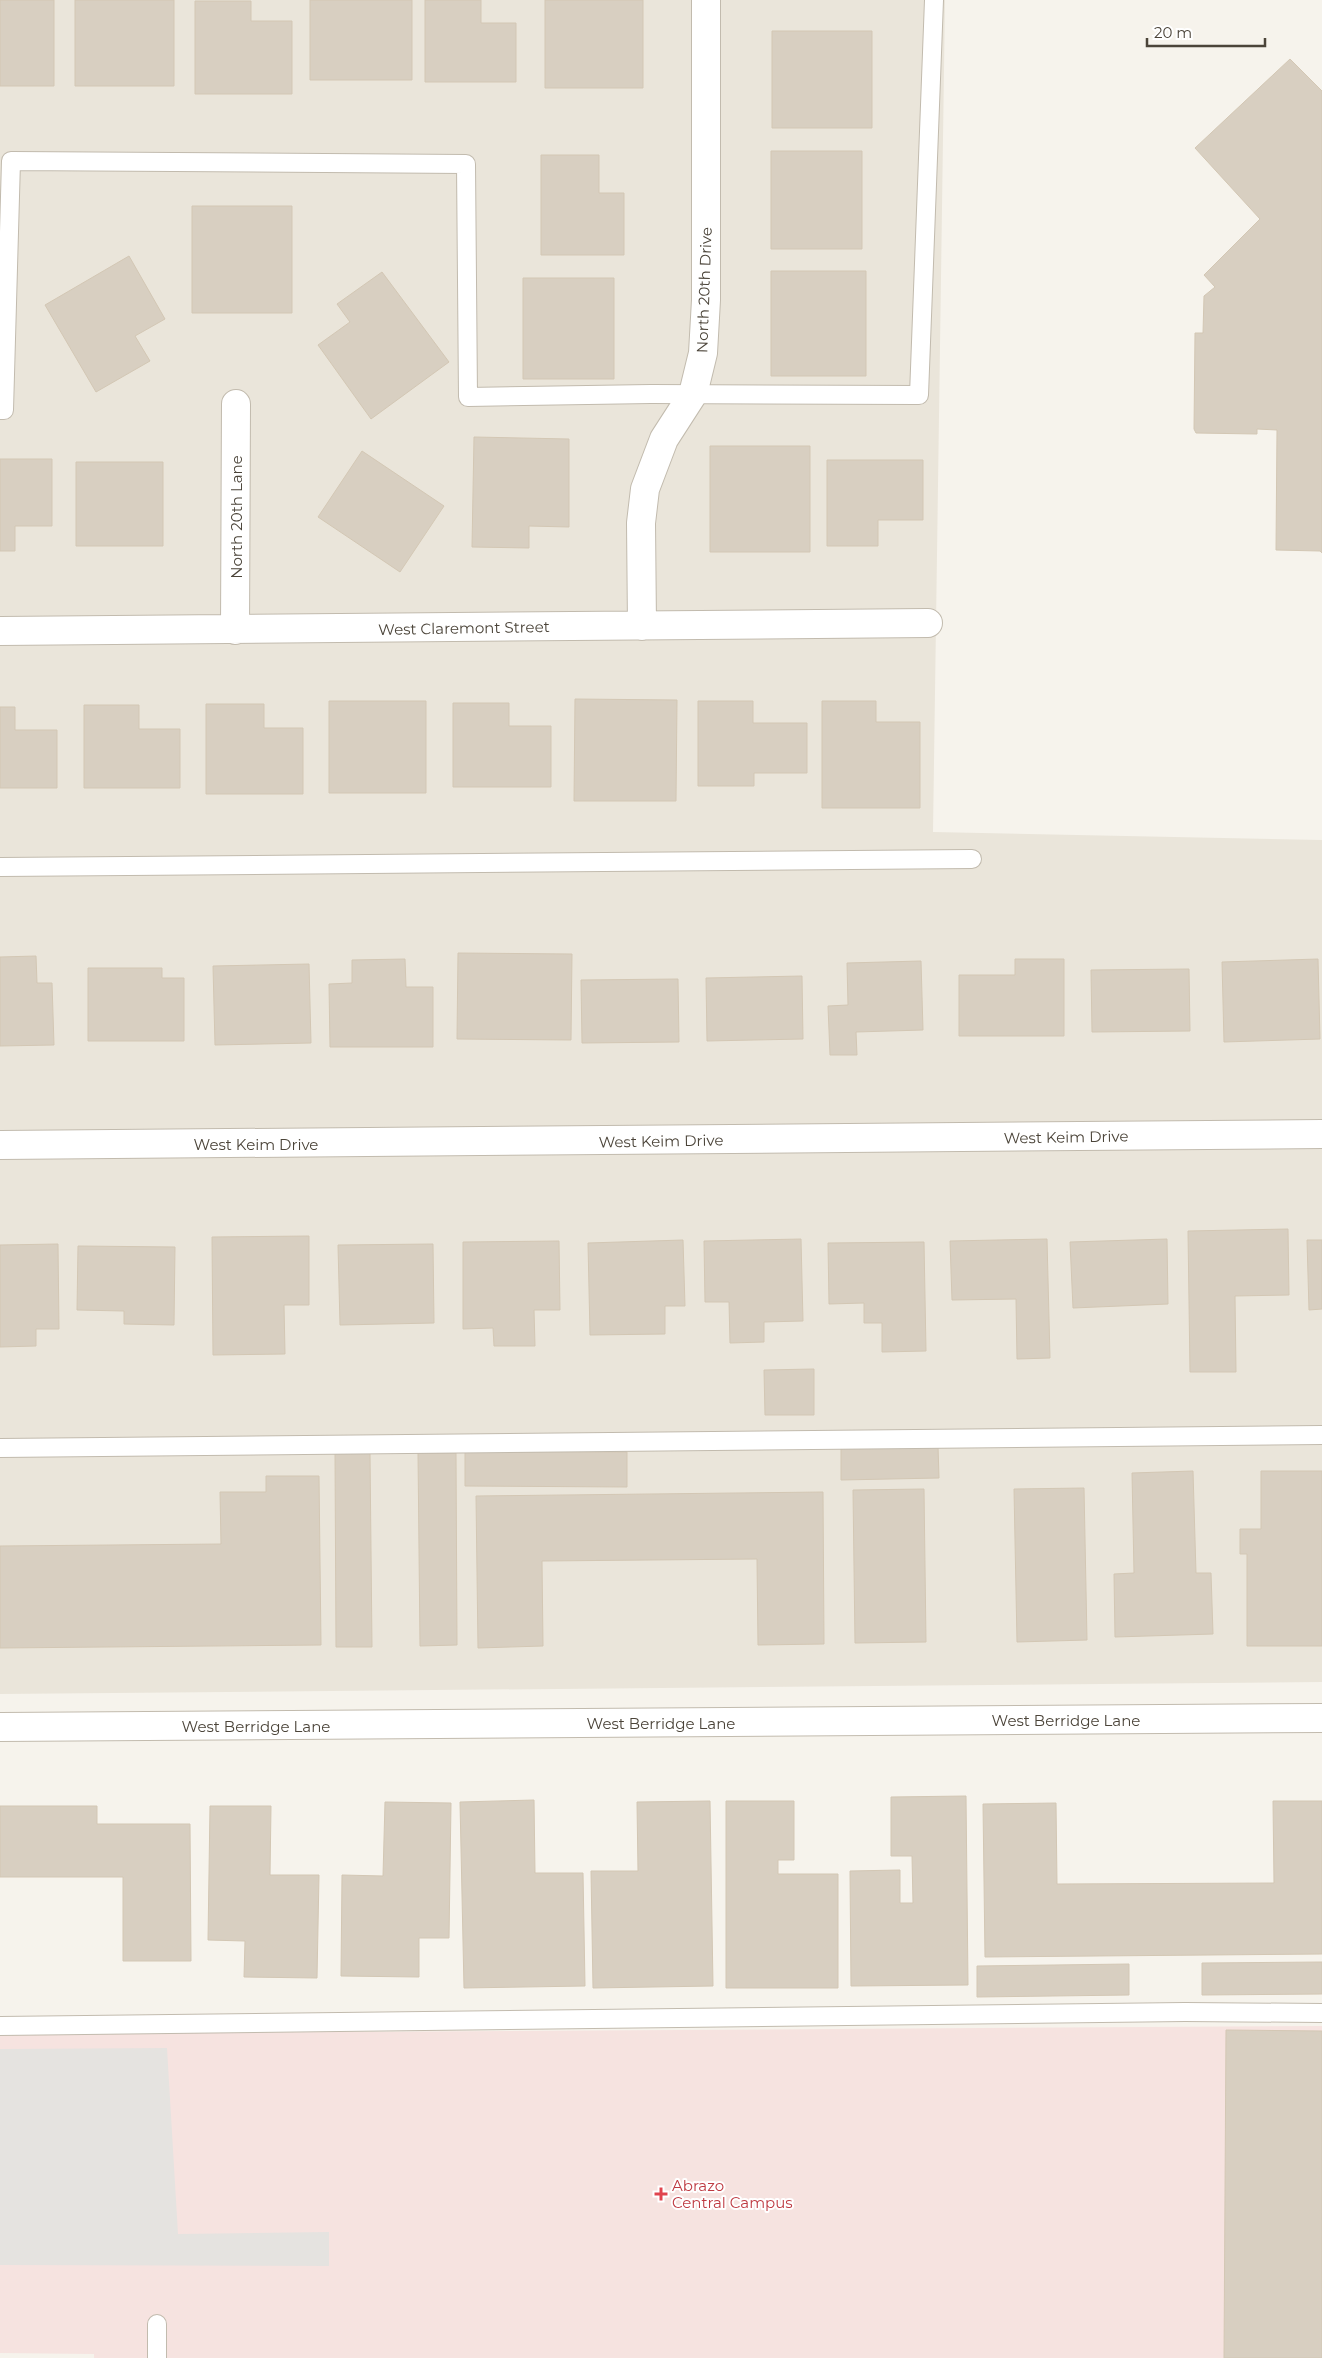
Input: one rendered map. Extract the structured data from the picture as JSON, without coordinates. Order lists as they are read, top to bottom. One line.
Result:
{"streets":{"street":["North 20th Drive","North 20th Lane","West Claremont Street","West Keim Drive","West Berridge Lane"]},"crossings":[["North 20th Drive","West Claremont Street"],["North 20th Lane","West Claremont Street"]],"places":{"health":["Abrazo Central Campus"]},"scale_bar":"20 m"}
